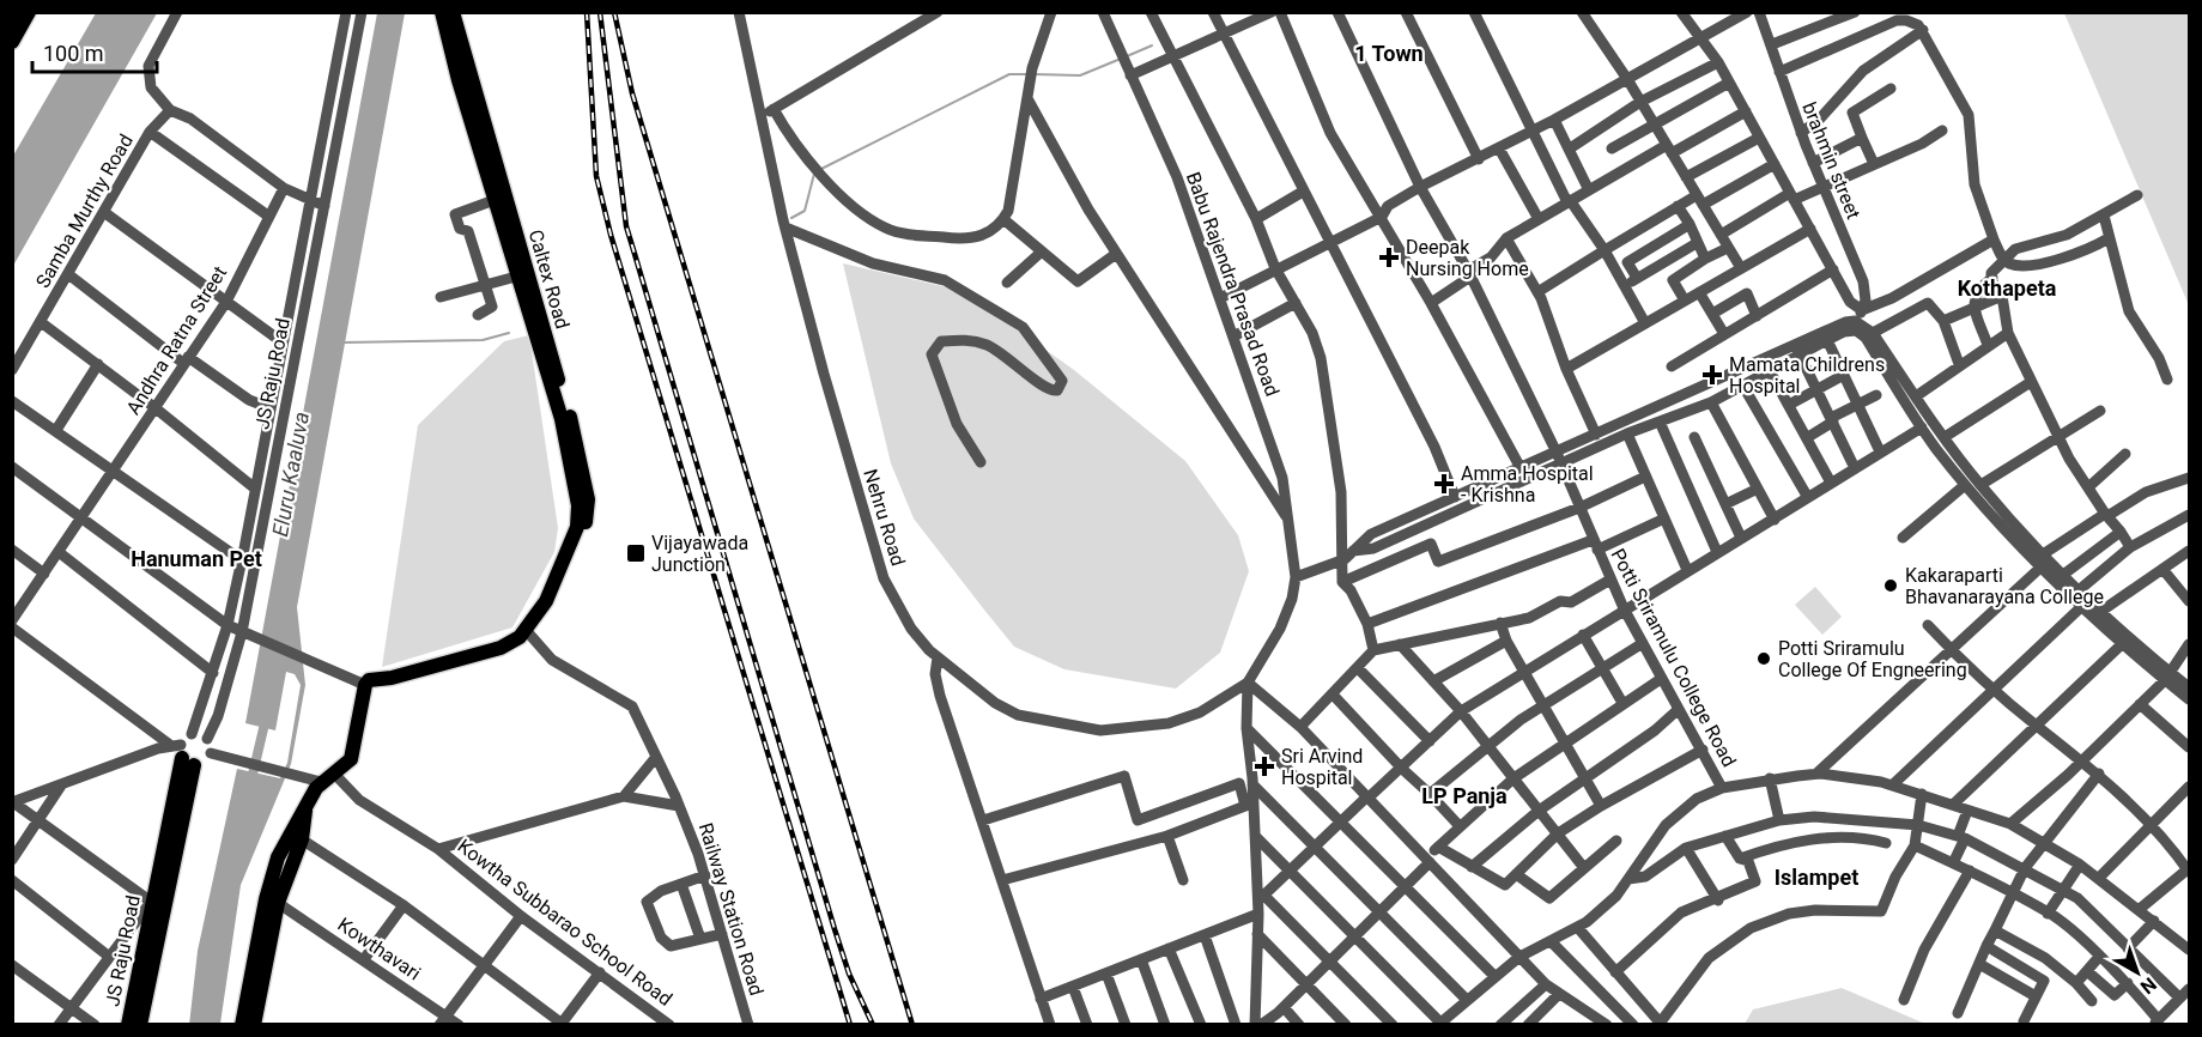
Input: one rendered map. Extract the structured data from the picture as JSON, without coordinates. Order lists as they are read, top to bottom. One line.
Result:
{"streets":{"main road":["Caltex Road","JS Raju Road"],"street":["brahmin street","Samba Murthy Road","Babu Rajendra Prasad Road","Andhra Ratna Street","Nehru Road","Potti Sriramulu College Road","Railway Station Road","Kowtha Subbarao School Road","Kowthavari"]},"crossings":[["Caltex Road","Railway Station Road"],["Babu Rajendra Prasad Road","Nehru Road"],["Railway Station Road","Kowtha Subbarao School Road"]],"districts":["1 Town","Kothapeta","Hanuman Pet","LP Panja","Islampet"],"water":["Eluru Kaaluva"],"places":{"health":["Deepak Nursing Home","Mamata Childrens Hospital","Amma Hospital - Krishna","Sri Arvind Hospital"],"transit":["Vijayawada Junction"],"other":["Kakaraparti Bhavanarayana College","Potti Sriramulu College Of Engneering"]},"scale_bar":"100 m","north":"bottom right"}
